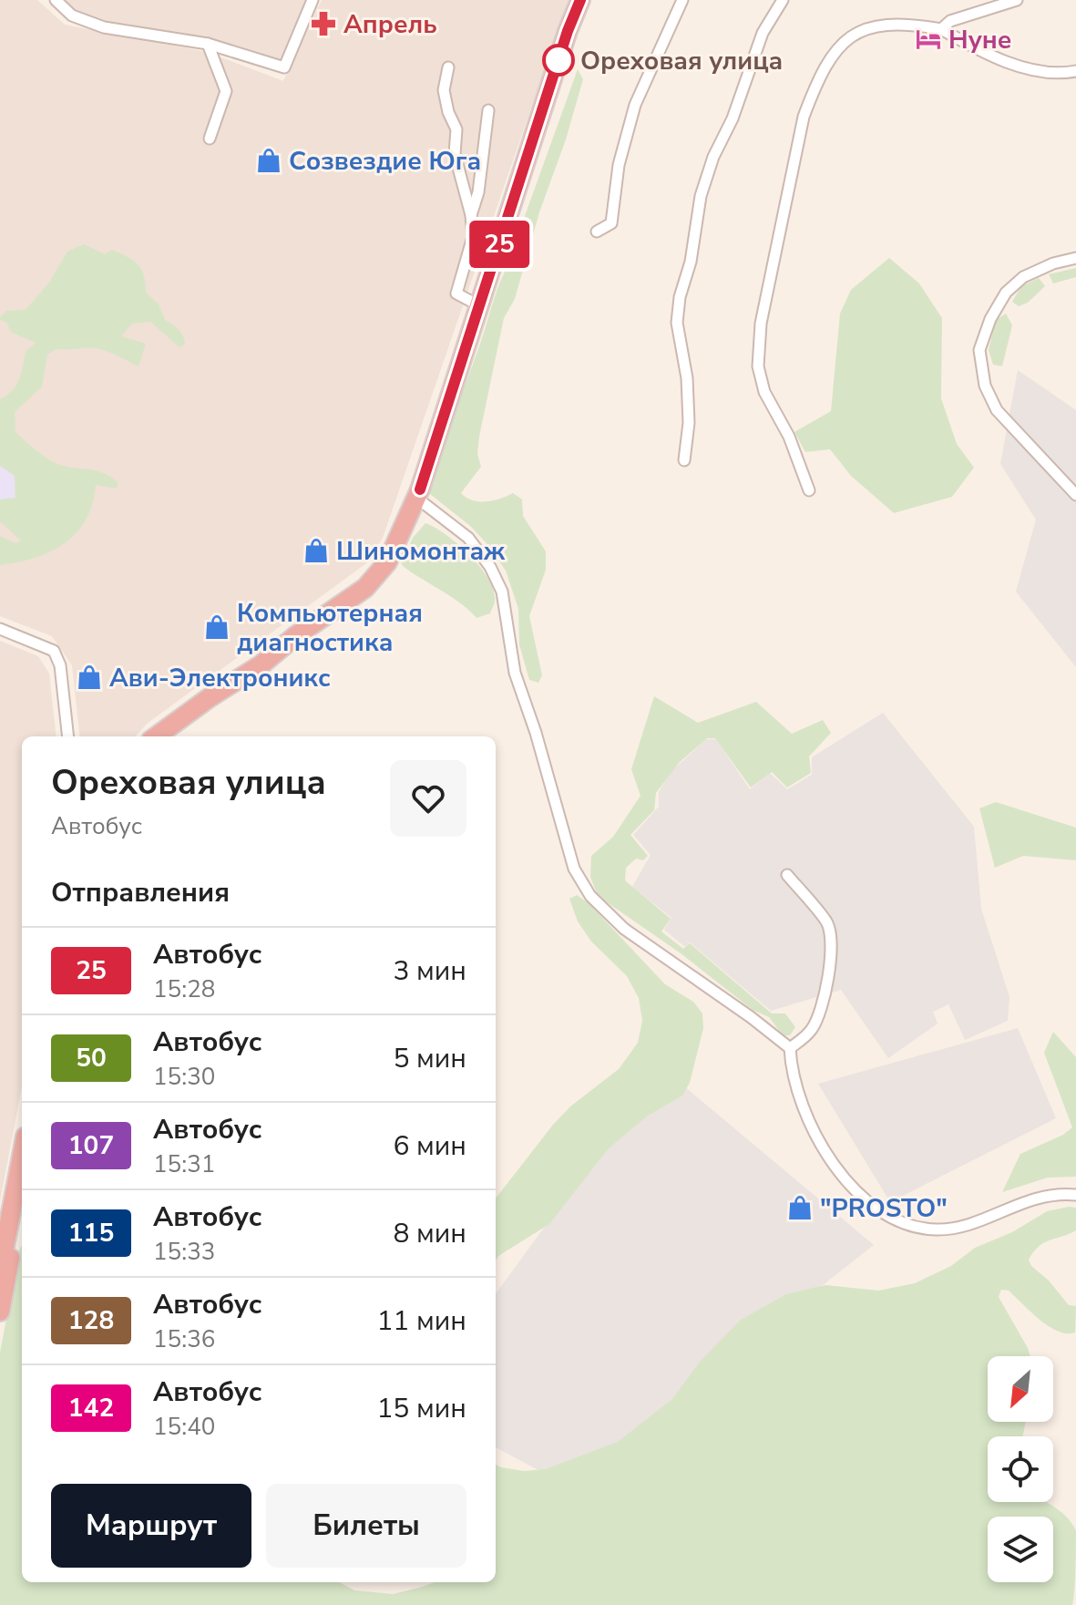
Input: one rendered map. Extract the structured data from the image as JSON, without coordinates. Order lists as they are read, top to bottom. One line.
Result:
{"places":{"pharmacy":["Апрель"],"hotel":["Нуне"],"other":["Ореховая улица"],"shop":["Созвездие Юга","Шиномонтаж","Компьютерная диагностика","Ави-Электроникс","\"PROSTO\""]},"lines":["bus line 25"],"north":"bottom left","page":{"on_map":"25","heading":[["Ореховая улица","Автобус"],"Отправления"],"list":[{"mark":"25","name":"Автобус","note":"15:28","value":"3 мин"},{"mark":"50","name":"Автобус","note":"15:30","value":"5 мин"},{"mark":"107","name":"Автобус","note":"15:31","value":"6 мин"},{"mark":"115","name":"Автобус","note":"15:33","value":"8 мин"},{"mark":"128","name":"Автобус","note":"15:36","value":"11 мин"},{"mark":"142","name":"Автобус","note":"15:40","value":"15 мин"}],"buttons":["Маршрут","Билеты"]}}
